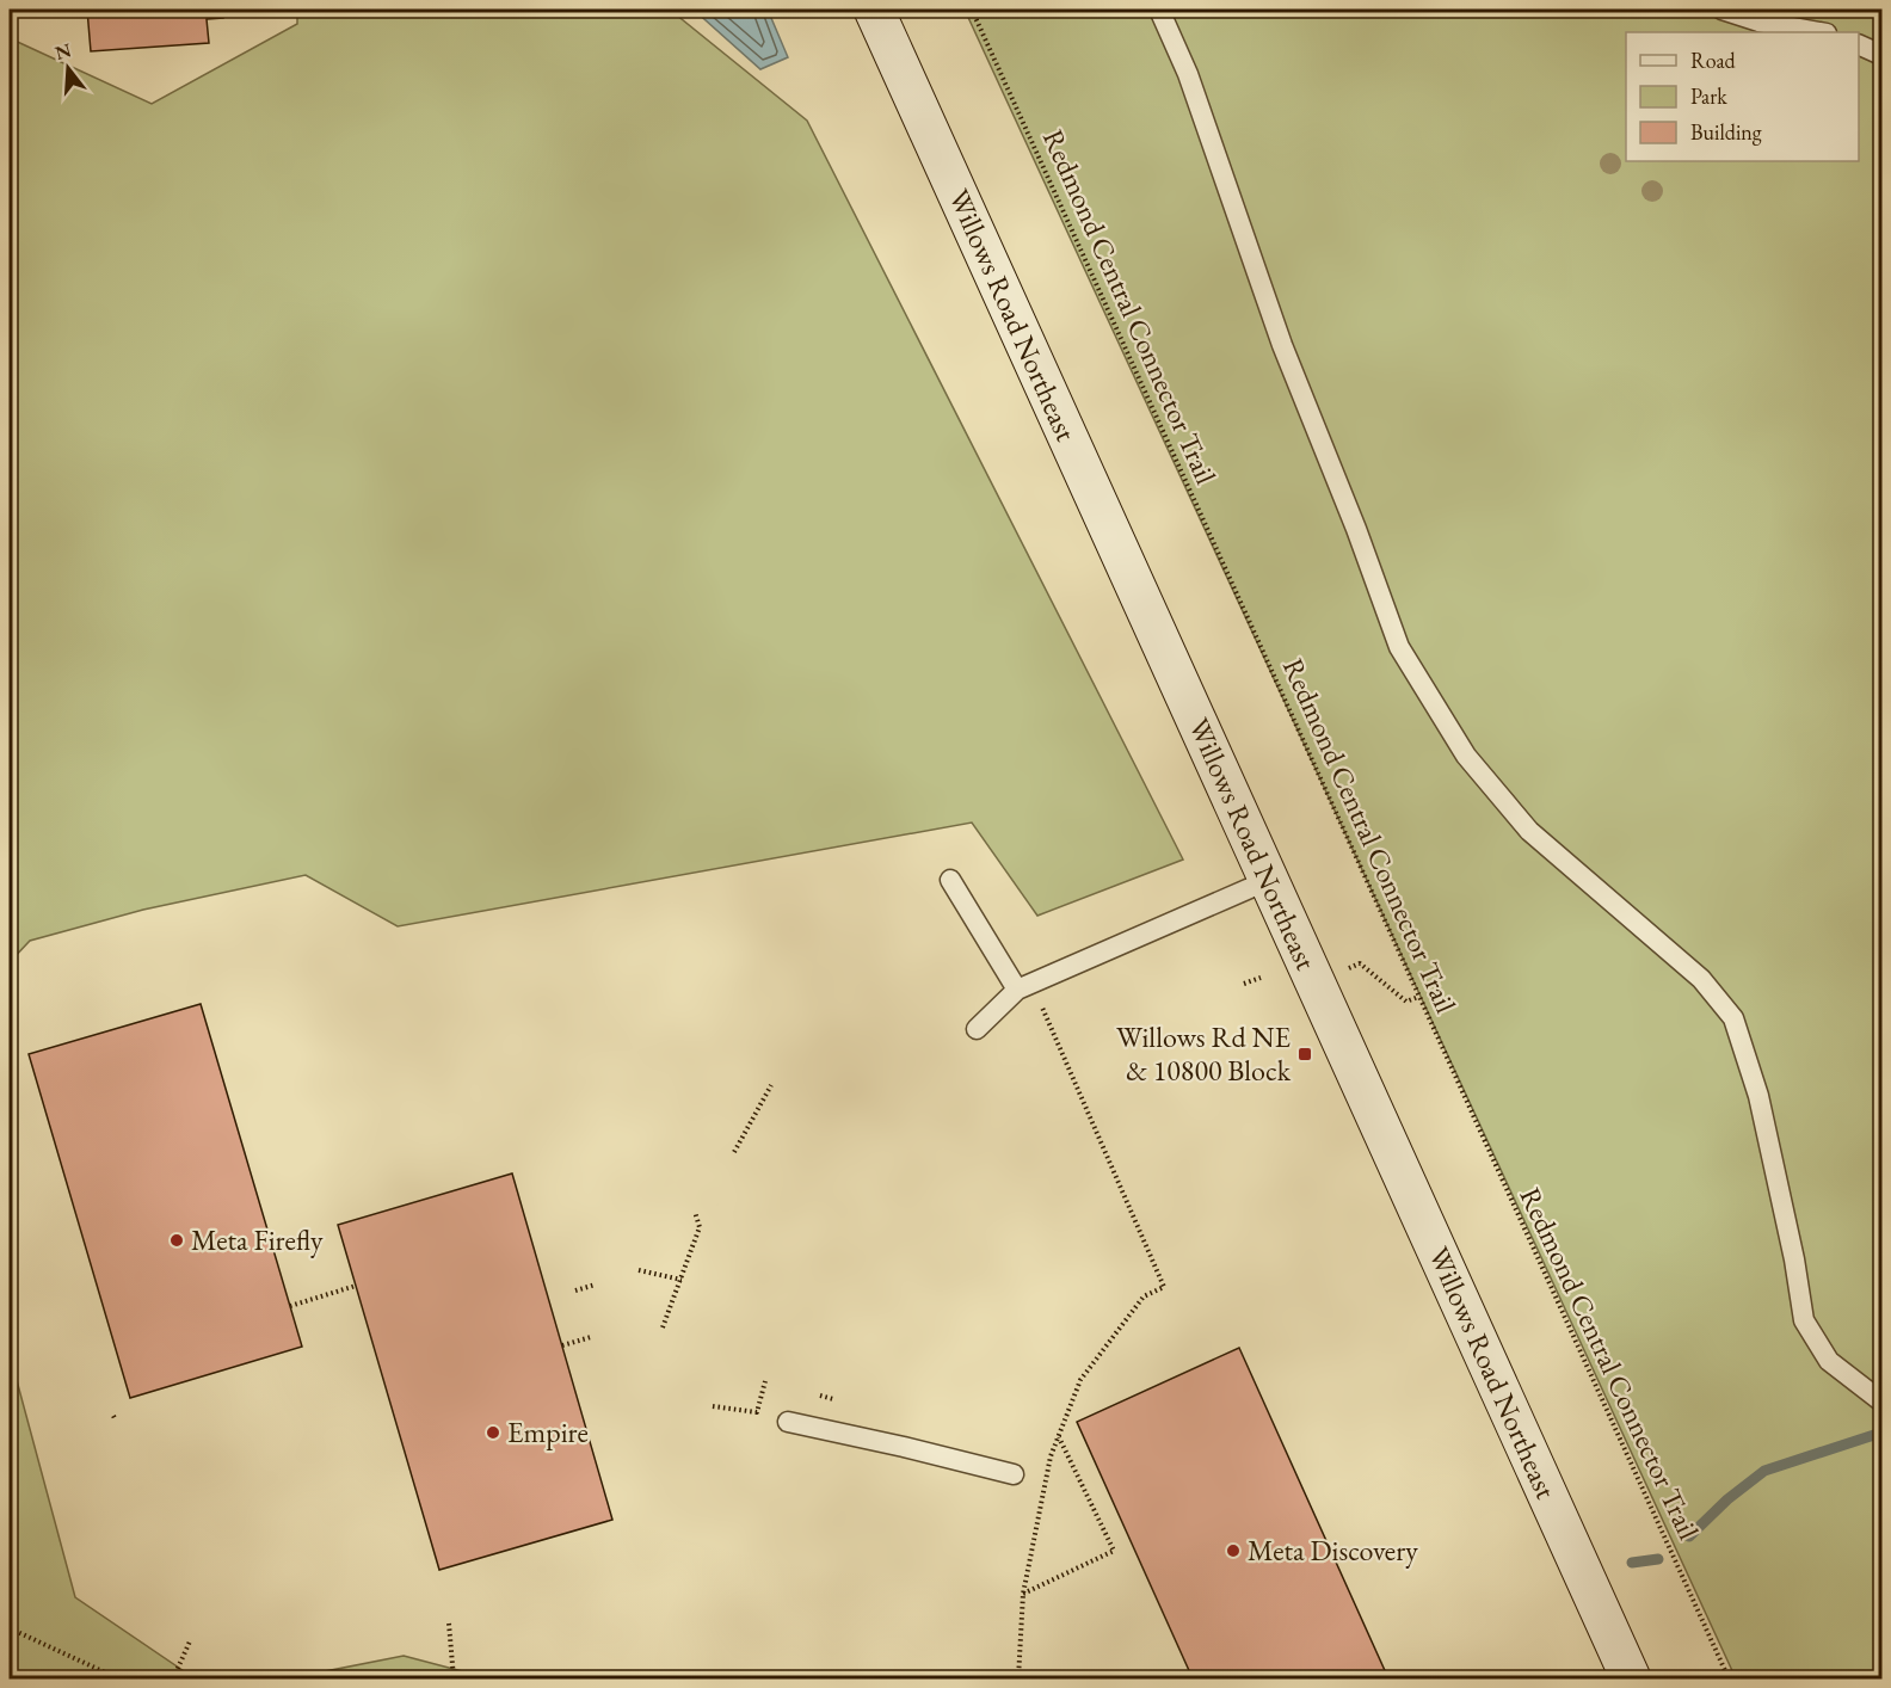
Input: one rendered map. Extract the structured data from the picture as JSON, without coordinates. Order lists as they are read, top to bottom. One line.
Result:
{"streets":{"main road":["Willows Road Northeast"],"path":["Redmond Central Connector Trail"]},"places":{"transit":["Willows Rd NE & 10800 Block"],"other":["Meta Firefly","Empire","Meta Discovery"]},"legend":["Road","Park","Building"],"north":"top"}
